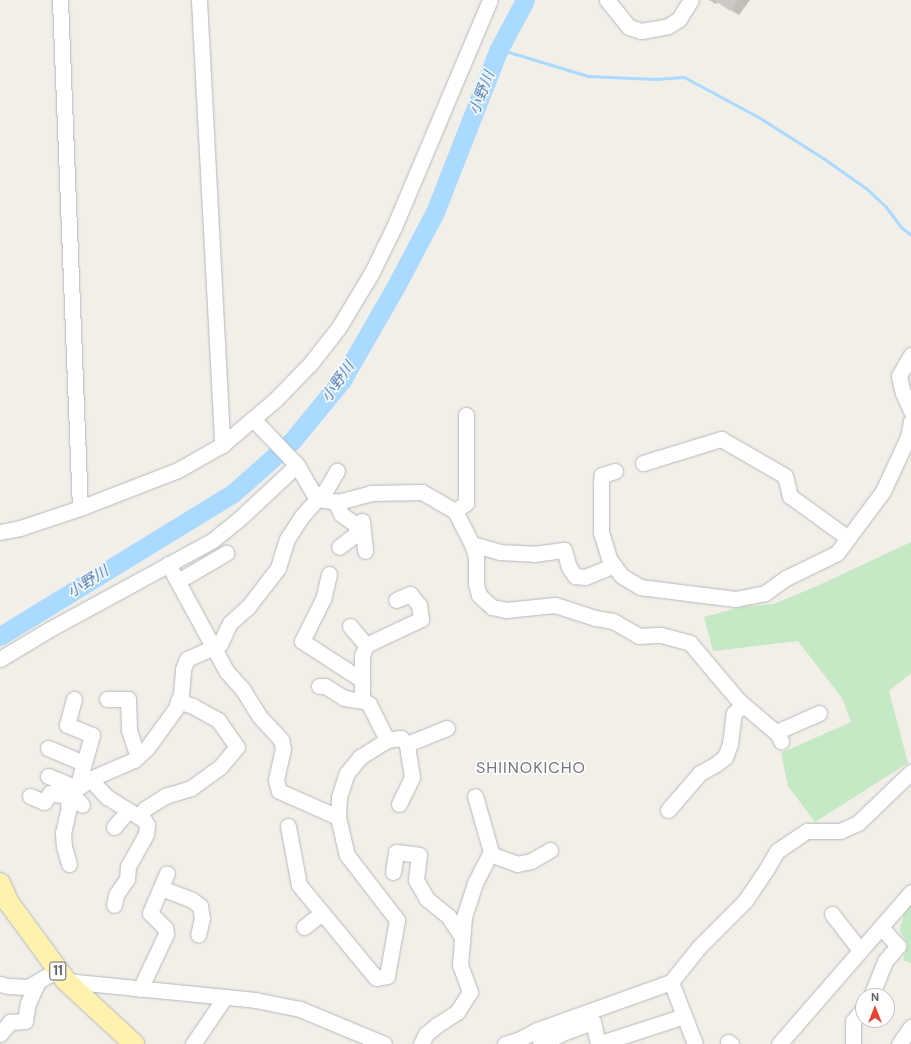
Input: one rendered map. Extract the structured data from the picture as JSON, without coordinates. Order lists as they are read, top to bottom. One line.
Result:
{"streets":{"main road":["11"]},"districts":["SHIINOKICHO"],"water":["小野川"],"north":"top"}
